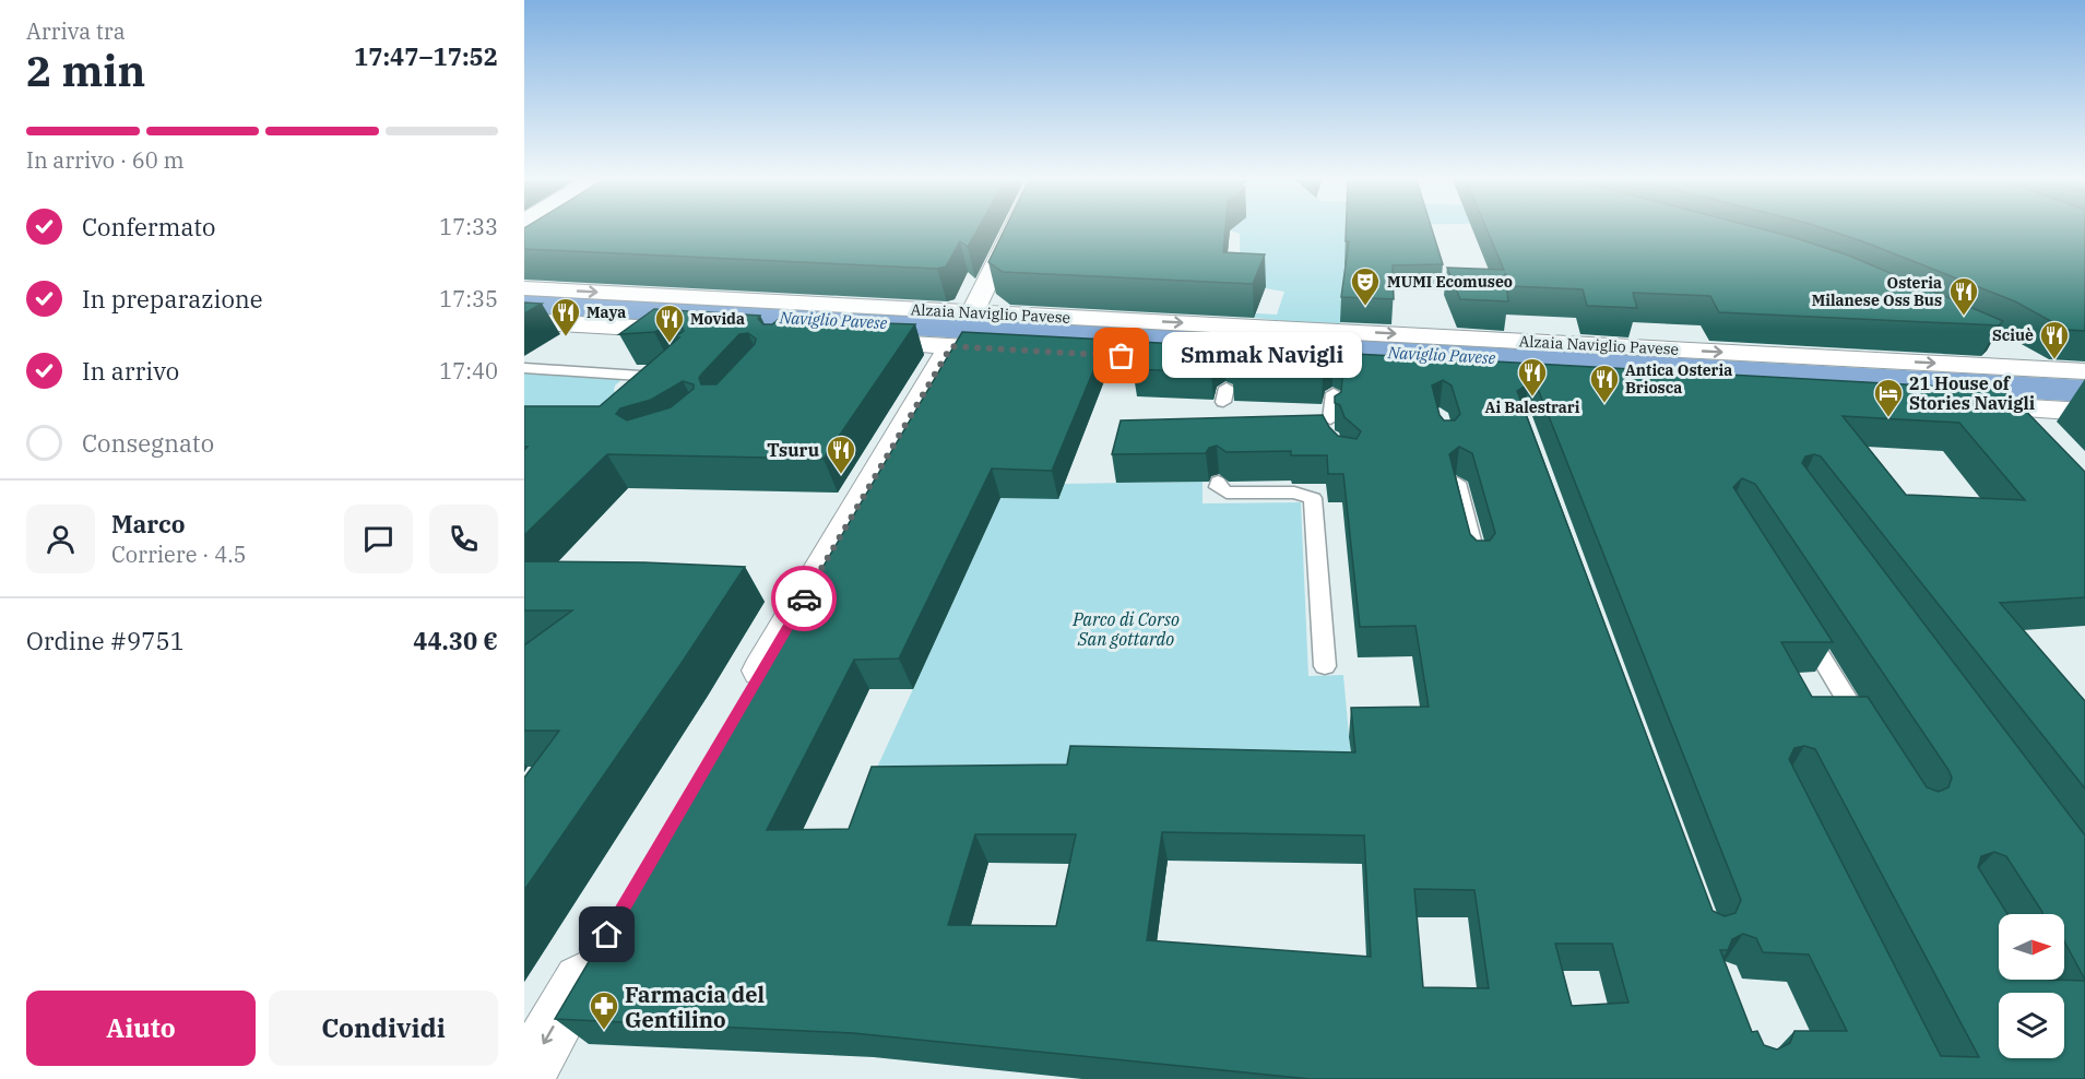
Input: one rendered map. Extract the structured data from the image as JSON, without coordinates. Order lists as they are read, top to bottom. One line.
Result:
{"streets":{"street":["Alzaia Naviglio Pavese"]},"water":["Naviglio Pavese"],"parks":["Parco di Corso San gottardo"],"places":{"theatre":["MUMI Ecomuseo"],"restaurant":["Osteria Milanese Oss Bus","Maya","Movida","Sciuè","Ai Balestrari","Antica Osteria Briosca","Tsuru"],"other":["Smmak Navigli"],"hotel":["21 House of Stories Navigli"],"pharmacy":["Farmacia del Gentilino"]},"north":"right","page":{"heading":["2 min","Arriva tra","17:47–17:52"],"panel":["Marco","Corriere · 4.5","Ordine #9751","44.30 €"],"bar":"In arrivo · 60 m","list":[["Confermato","17:33"],["In preparazione","17:35"],["In arrivo","17:40"],"Consegnato"],"bubble":"Smmak Navigli","buttons":["Aiuto","Condividi"]}}
